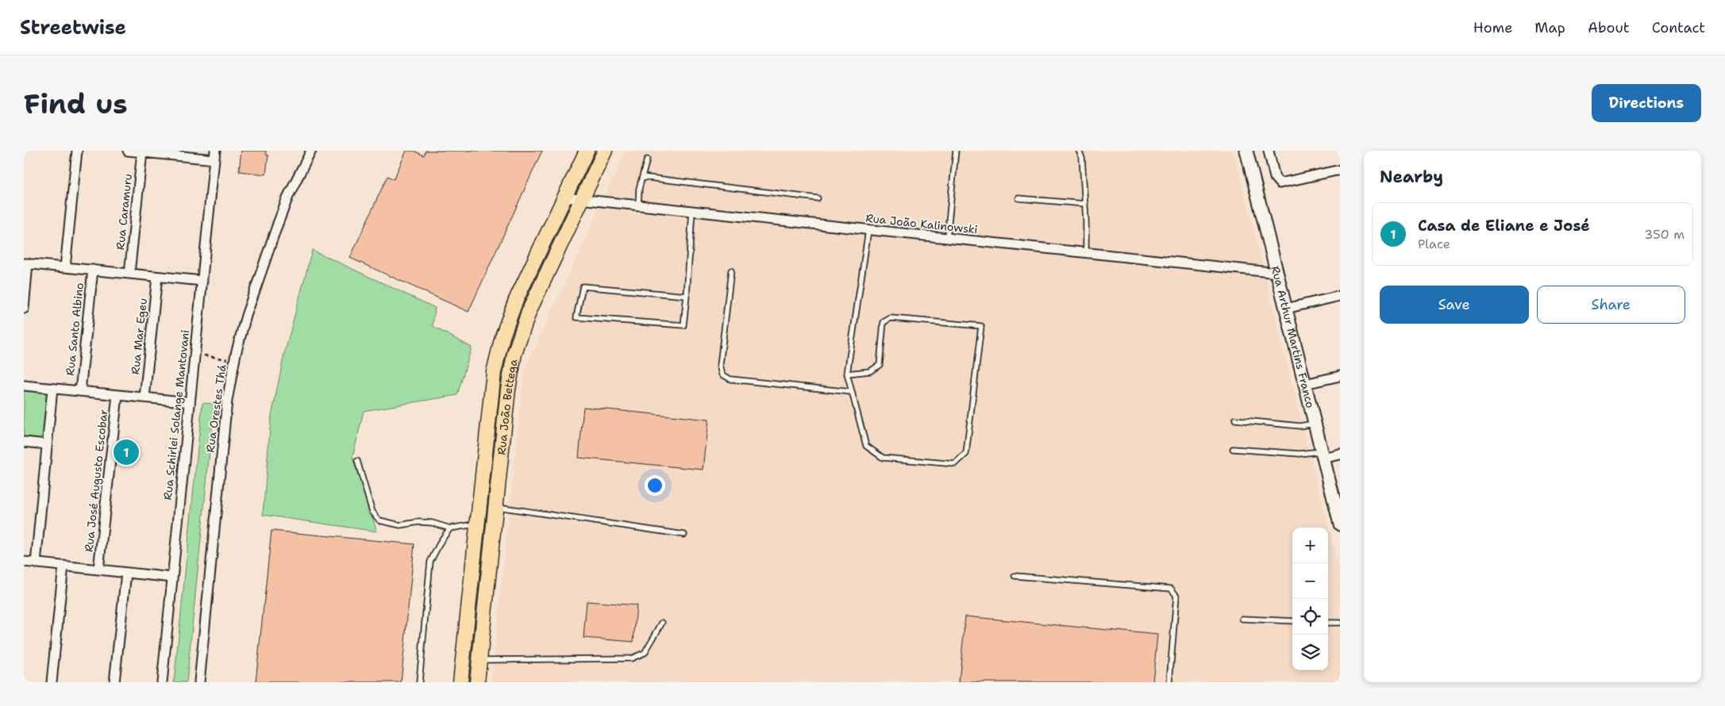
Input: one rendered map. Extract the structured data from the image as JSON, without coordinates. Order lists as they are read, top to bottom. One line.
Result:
{"streets":{"main road":["Rua Arthur Martins Franco","Rua João Bettega"],"street":["Rua Caramuru","Rua João Kalinowski","Rua Santo Albino","Rua Mar Egeu","Rua Orestes Thá","Rua Schirlei Solange Mantovani","Rua José Augusto Escobar"]},"crossings":[["Rua João Kalinowski","Rua Arthur Martins Franco"],["Rua João Kalinowski","Rua João Bettega"]],"page":{"header":"Streetwise","nav":["Home","Map","About","Contact"],"buttons":["Directions",["Save","Share"]],"title":"Find us","heading":"Nearby","list":[{"mark":"1","name":"Casa de Eliane e José","note":"Place","value":"350 m"}],"pins":"1","map_buttons":["+","−"]}}
